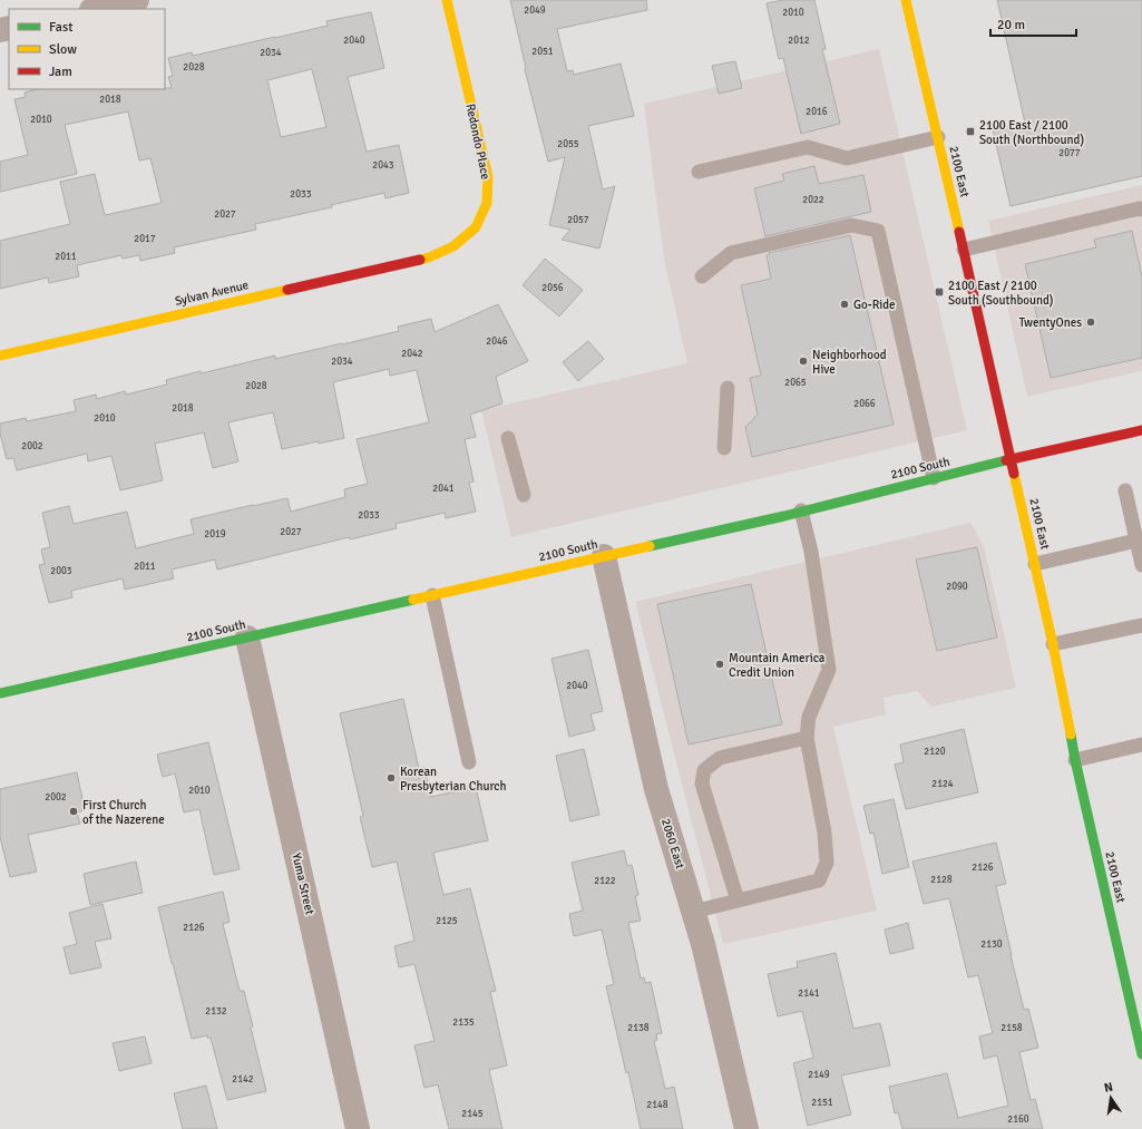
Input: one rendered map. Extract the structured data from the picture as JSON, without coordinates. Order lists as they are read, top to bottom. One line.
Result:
{"streets":{"street":["Redondo Place","2100 East","Sylvan Avenue","2100 South","2060 East","Yuma Street"]},"crossings":[["Redondo Place","Sylvan Avenue"],["2100 East","2100 South"],["2100 South","2060 East"],["2100 South","Yuma Street"]],"places":{"transit":["2100 East / 2100 South (Northbound)","2100 East / 2100 South (Southbound)"],"other":["Go-Ride","TwentyOnes","Neighborhood Hive","Mountain America Credit Union","Korean Presbyterian Church","First Church of the Nazerene"]},"house_numbers":["2049","2010","2040","2012","2051","2034","2028","2018","2016","2010","2055","2077","2043","2033","2022","2027","2057","2017","2011","2056","2046","2042","2034","2065","2028","2066","2018","2010","2002","2041","2033","2027","2019","2011","2003","2090","2040","2120","2124","2010","2002","2126","2128","2122","2125","2126","2130","2141","2132","2135","2138","2158","2149","2142","2151","2148","2145","2160"],"legend":["Fast","Slow","Jam"],"scale_bar":"20 m","north":"top"}
